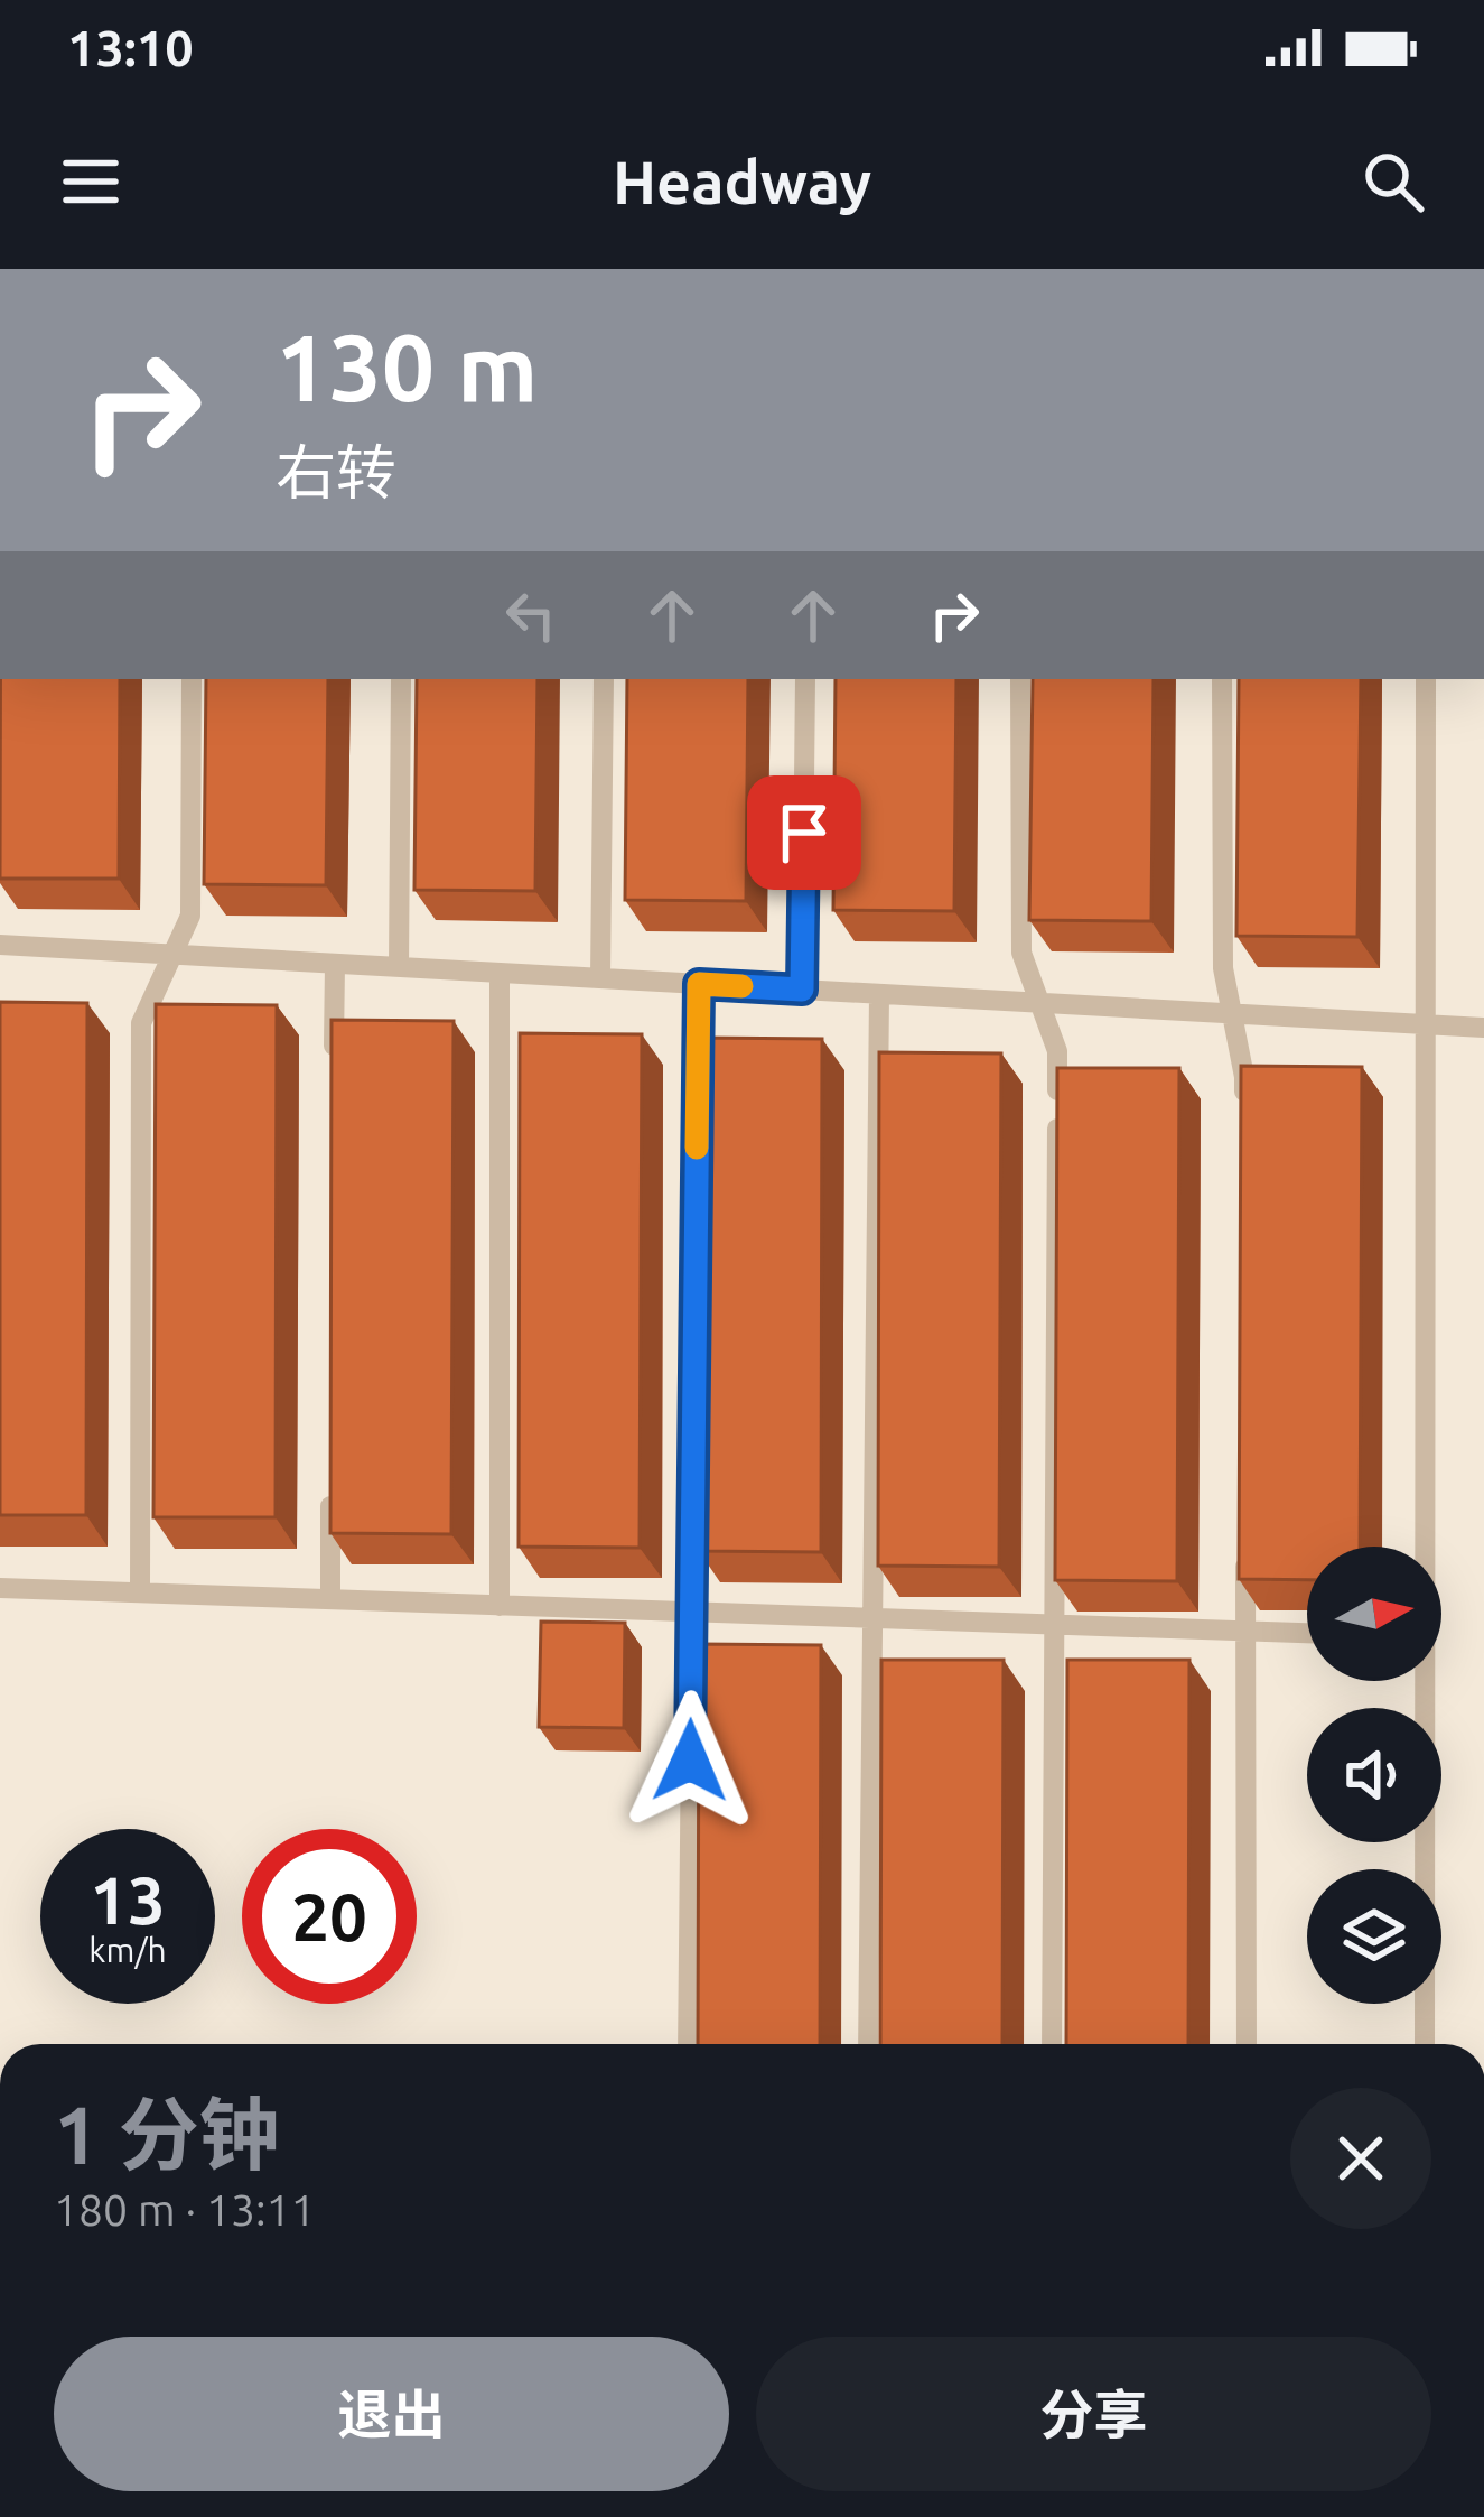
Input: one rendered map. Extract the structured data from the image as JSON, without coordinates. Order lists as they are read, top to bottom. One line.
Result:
{"north":"right","page":{"status":"13:10","header":"Headway","turn":["130 m","右转"],"speed":"13 km/h","limit":"20","heading":["1 分钟","180 m · 13:11"],"buttons":["退出","分享"]}}
